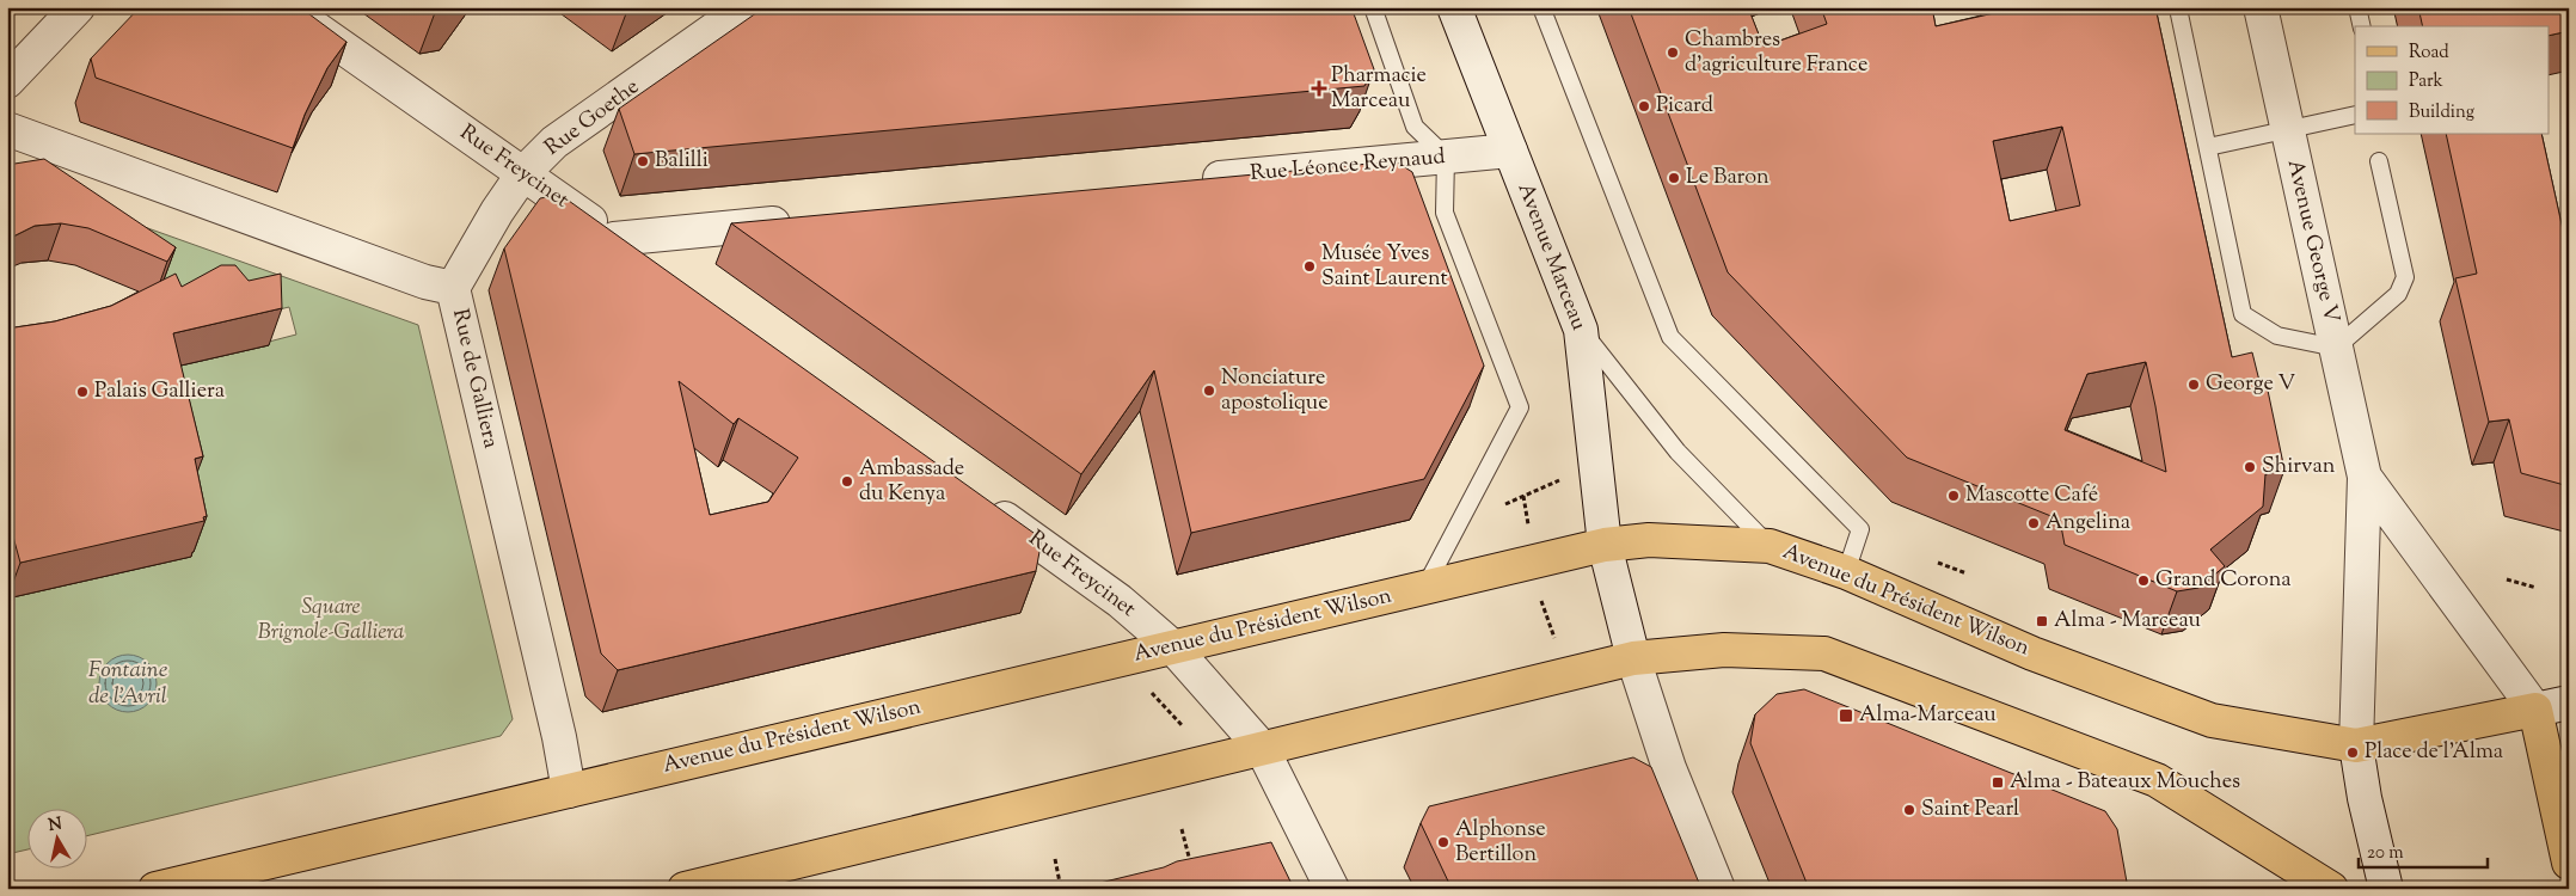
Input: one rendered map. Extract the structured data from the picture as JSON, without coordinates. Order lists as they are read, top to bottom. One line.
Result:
{"streets":{"main road":["Avenue du Président Wilson"],"street":["Rue Goethe","Rue Léonce Reynaud","Rue Freycinet","Avenue George V","Avenue Marceau","Rue de Galliera"]},"crossings":[["Rue Goethe","Rue Freycinet"],["Rue Goethe","Rue de Galliera"],["Rue Léonce Reynaud","Avenue Marceau"],["Rue Freycinet","Avenue du Président Wilson"],["Avenue George V","Avenue du Président Wilson"],["Avenue Marceau","Avenue du Président Wilson"],["Rue de Galliera","Avenue du Président Wilson"]],"water":["Fontaine de l'Avril"],"parks":["Square Brignole-Galliera"],"places":{"other":["Chambres d'agriculture France","Picard","Balilli","Le Baron","Musée Yves Saint Laurent","George V","Nonciature apostolique","Palais Galliera","Shirvan","Ambassade du Kenya","Mascotte Café","Angelina","Grand Corona","Place de l'Alma","Saint Pearl","Alphonse Bertillon"],"health":["Pharmacie Marceau"],"transit":["Alma - Marceau","Alma-Marceau","Alma - Bateaux Mouches"]},"legend":["Road","Park","Building"],"scale_bar":"20 m","north":"top"}
